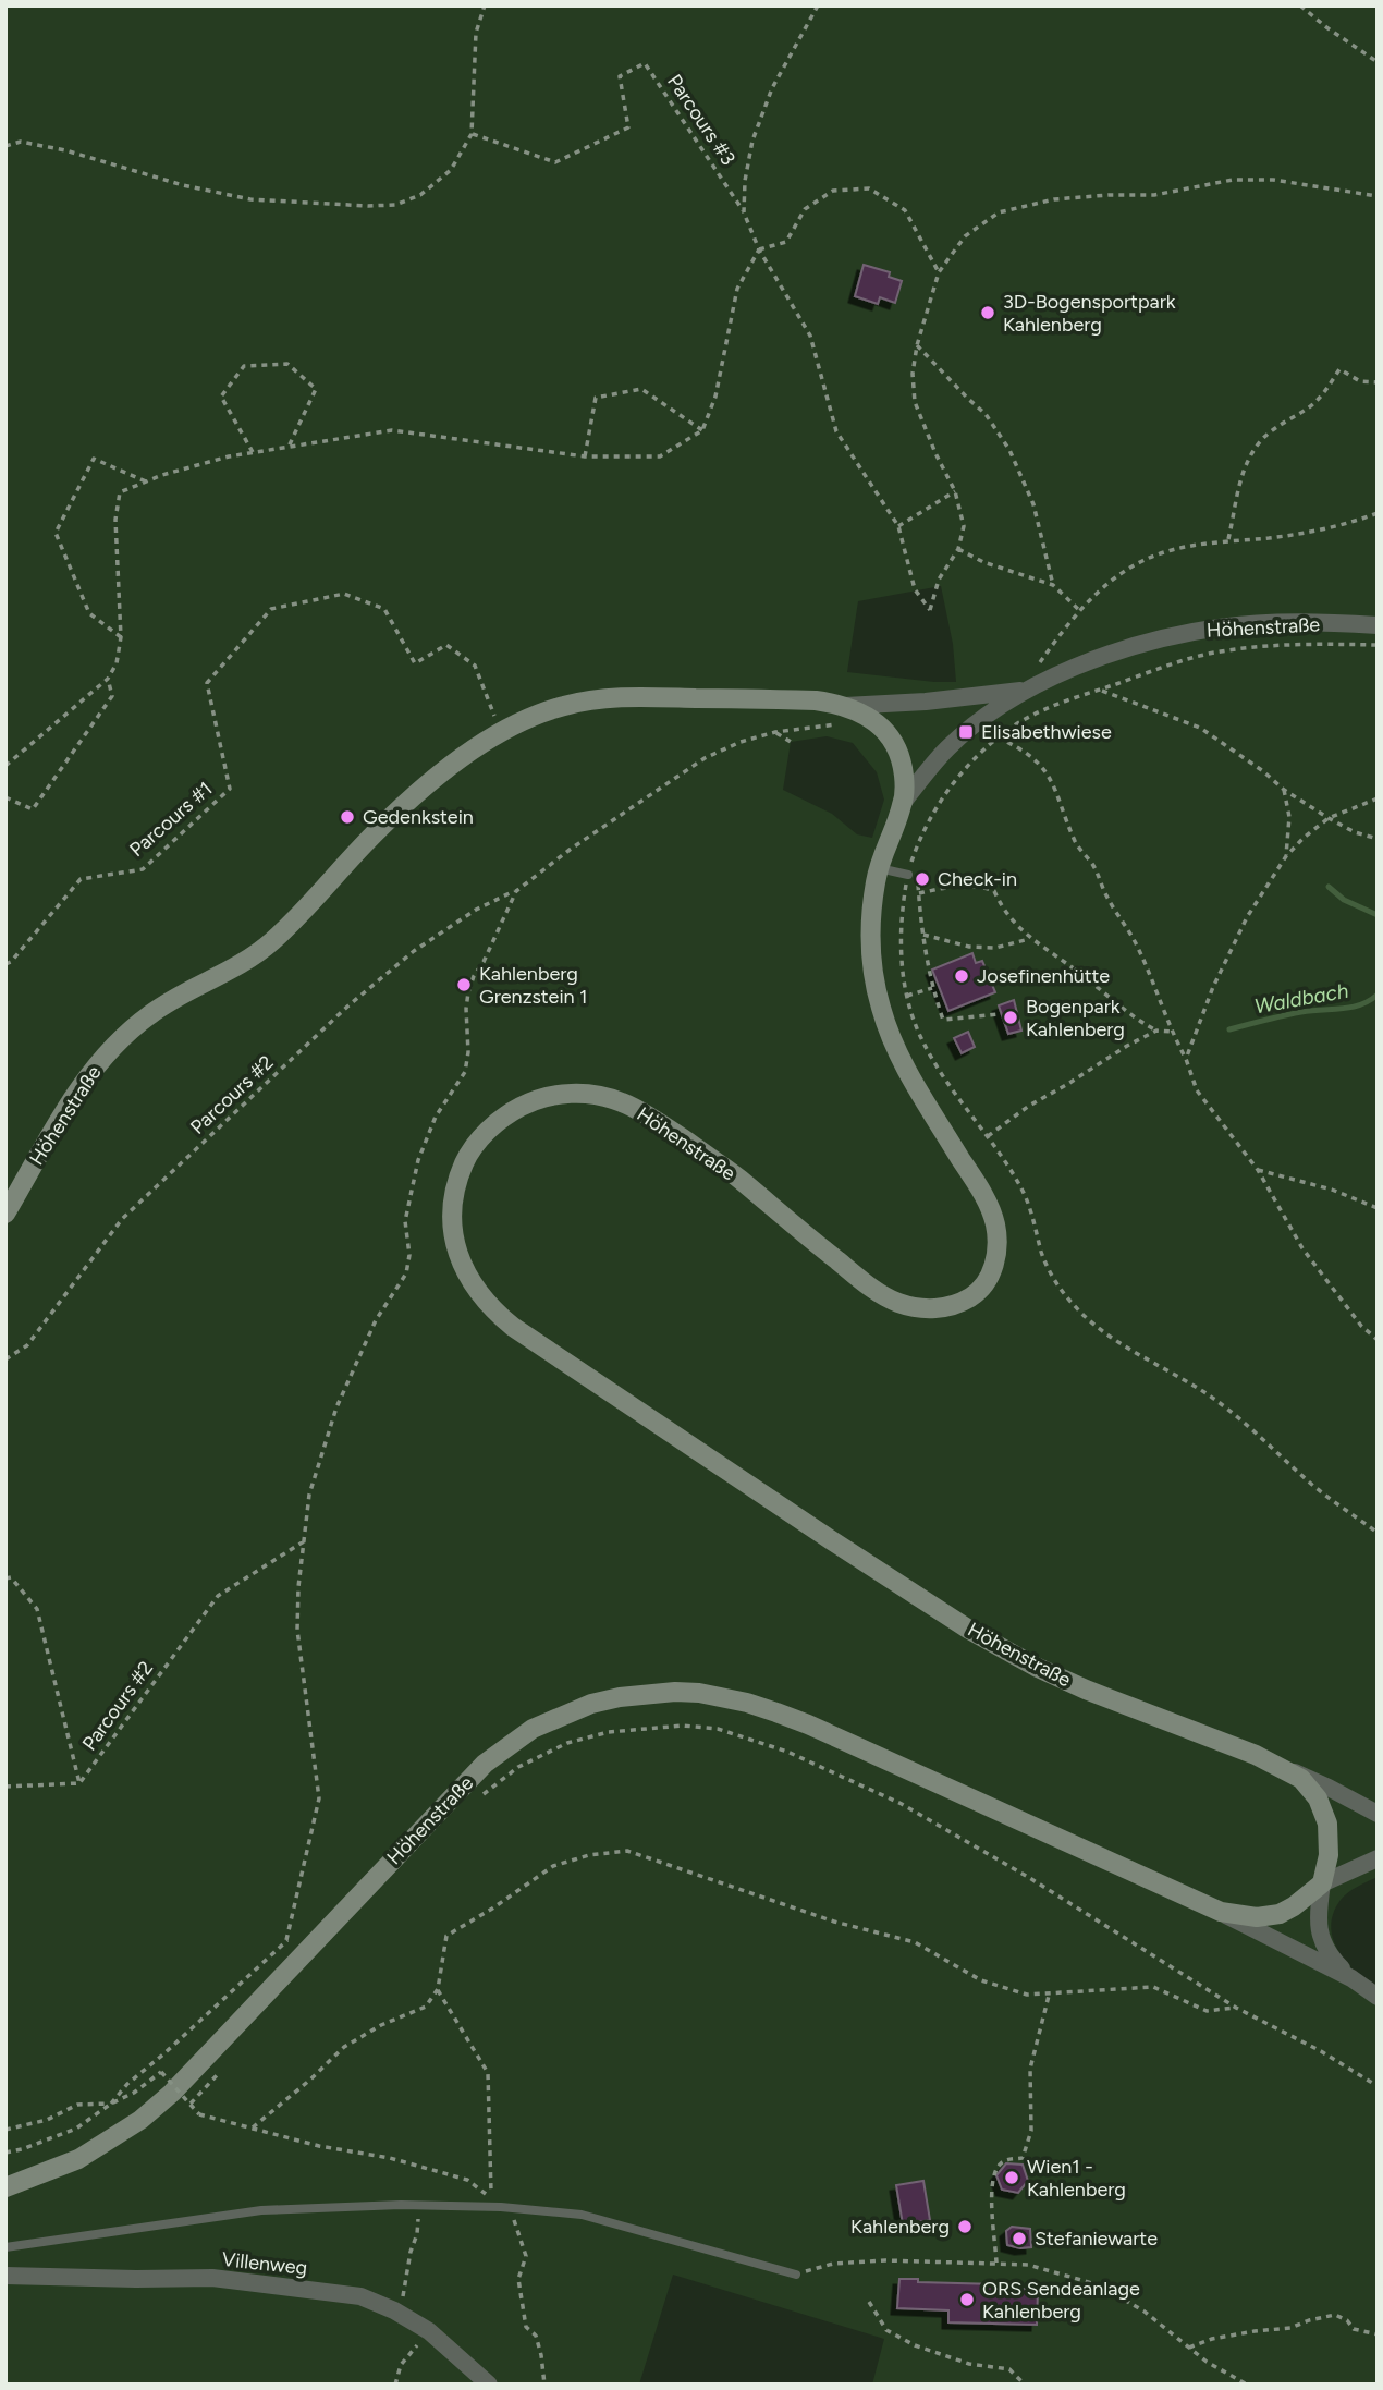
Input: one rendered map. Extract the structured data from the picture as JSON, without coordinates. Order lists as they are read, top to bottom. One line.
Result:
{"streets":{"street":["Höhenstraße","Villenweg"],"path":["Parcours #3","Parcours #1","Parcours #2"]},"crossings":[["Höhenstraße","Parcours #1"]],"water":["Waldbach"],"places":{"other":["3D-Bogensportpark Kahlenberg","Gedenkstein","Check-in","Josefinenhütte","Kahlenberg Grenzstein 1","Bogenpark Kahlenberg","Wien1 - Kahlenberg","Kahlenberg","Stefaniewarte","ORS Sendeanlage Kahlenberg"],"transit":["Elisabethwiese"]}}
